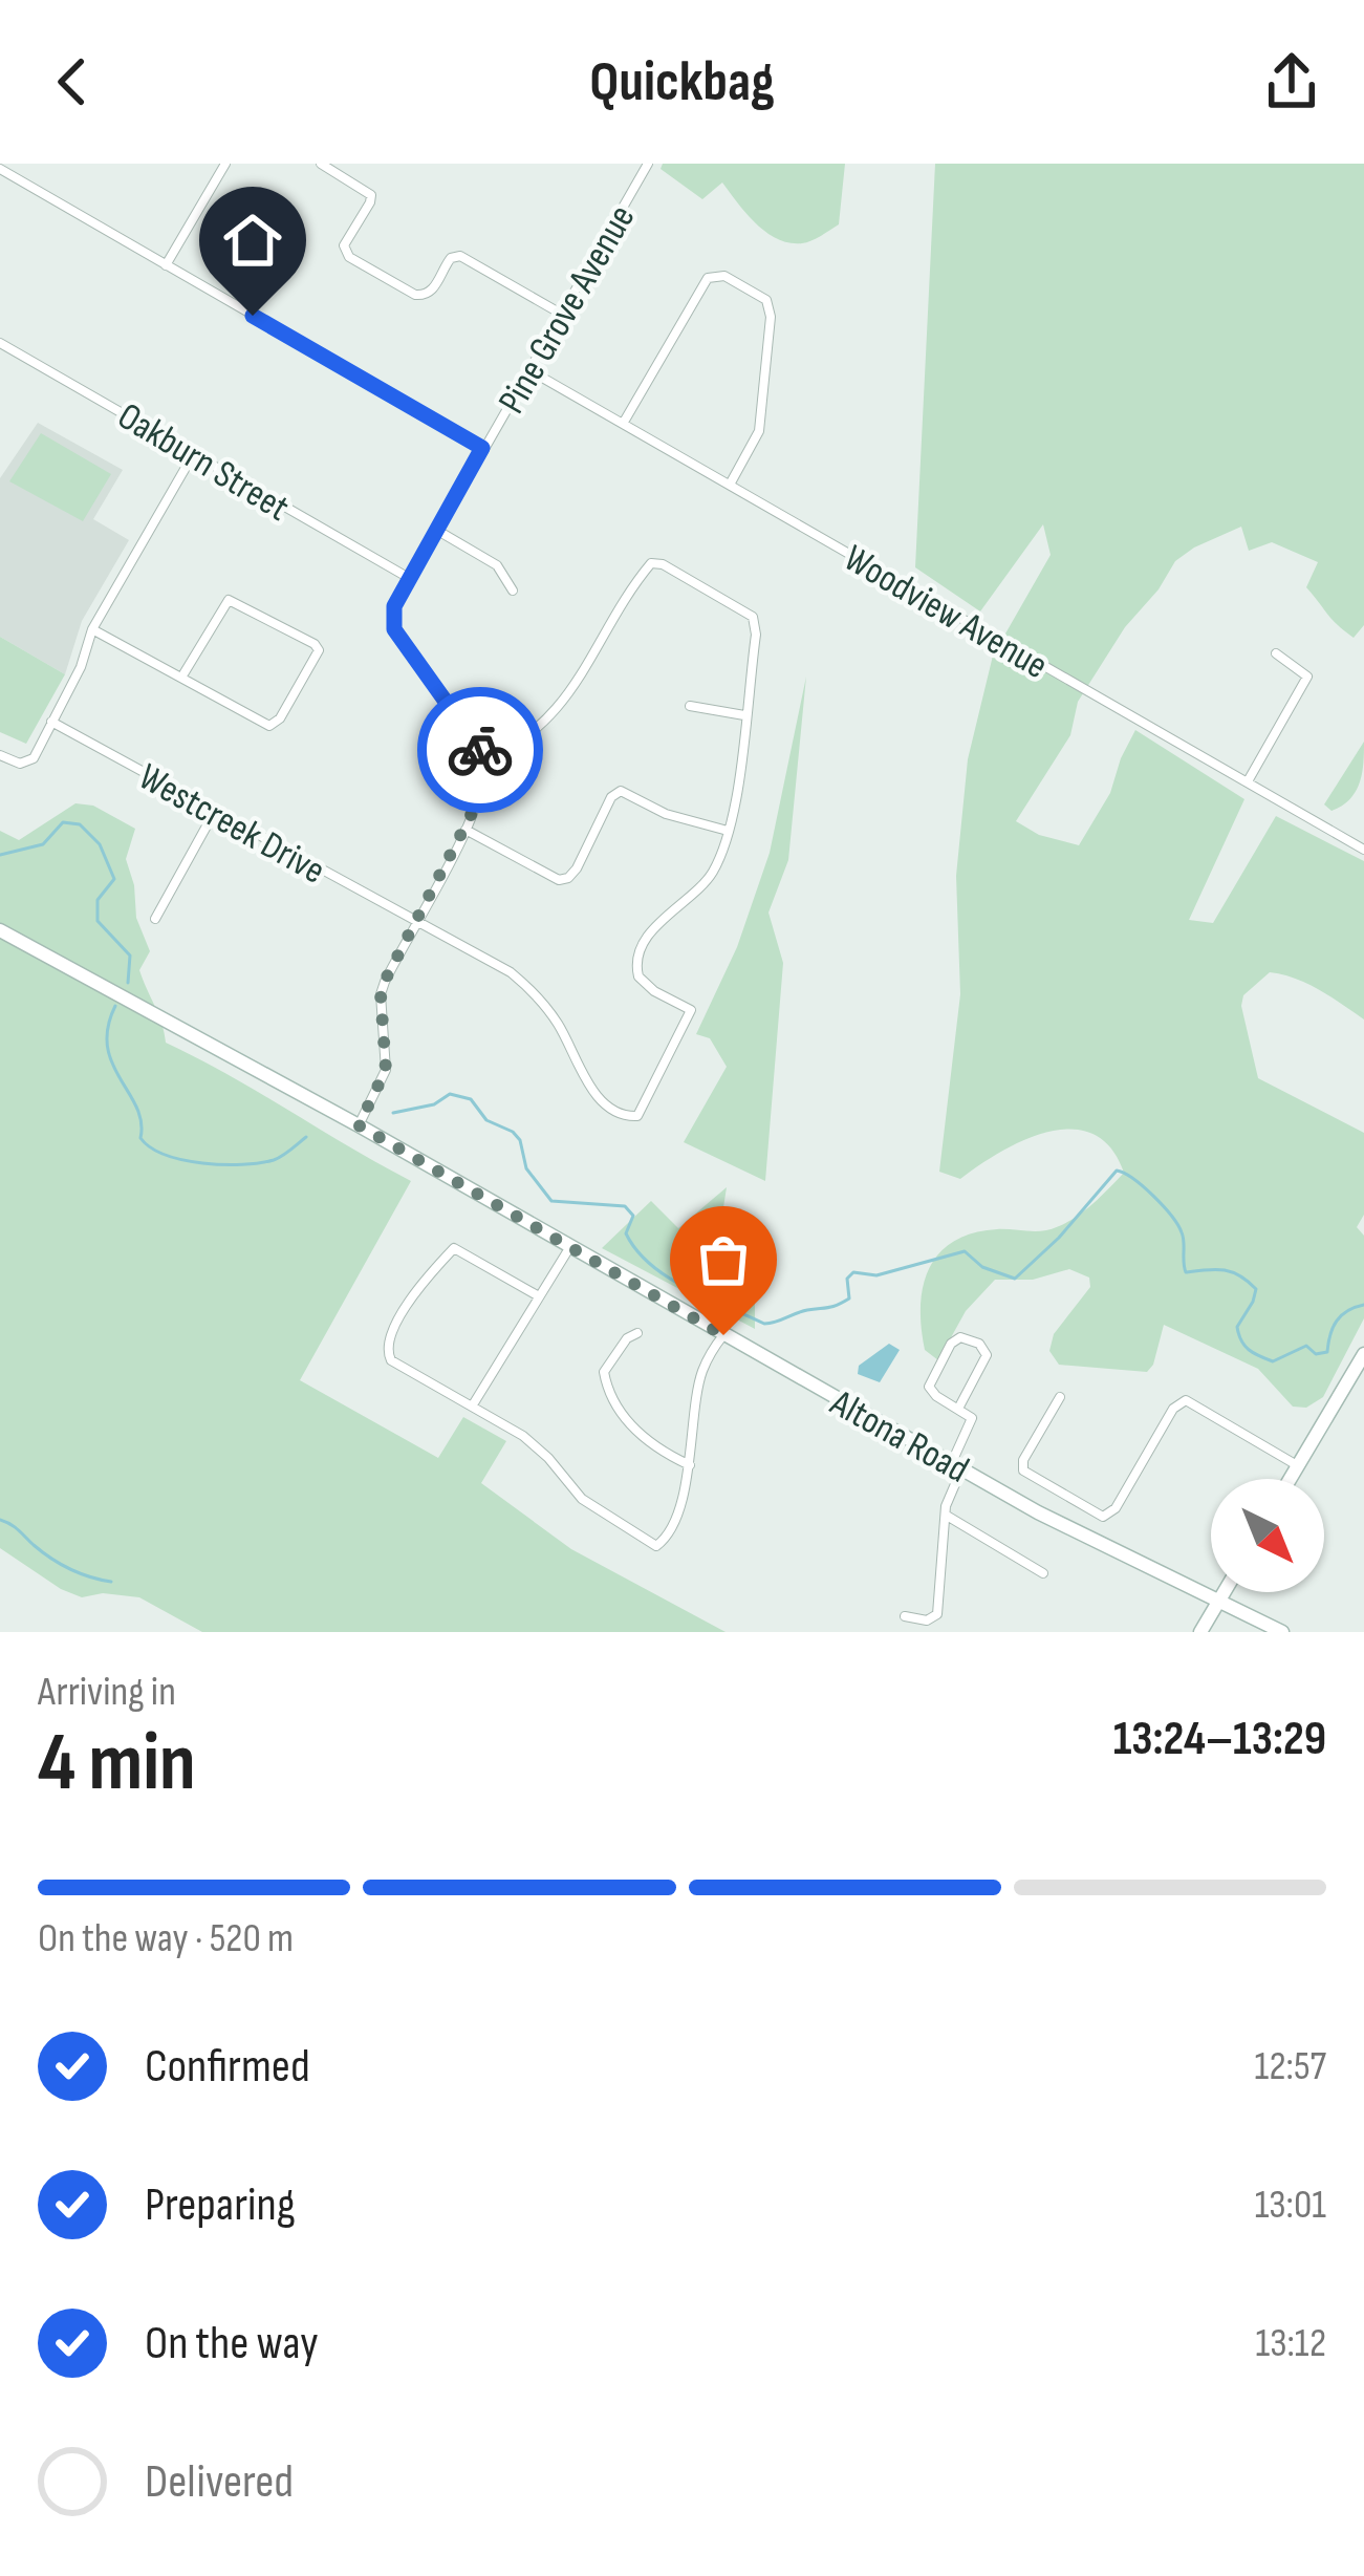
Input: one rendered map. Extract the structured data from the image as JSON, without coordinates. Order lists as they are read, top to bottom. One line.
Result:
{"streets":{"main road":["Altona Road"],"street":["Pine Grove Avenue","Oakburn Street","Woodview Avenue","Westcreek Drive"]},"crossings":[["Pine Grove Avenue","Oakburn Street"],["Pine Grove Avenue","Woodview Avenue"]],"north":"bottom right","page":{"header":"Quickbag","heading":["4 min","Arriving in","13:24–13:29"],"bar":"On the way · 520 m","list":[["Confirmed","12:57"],["Preparing","13:01"],["On the way","13:12"],"Delivered"]}}
